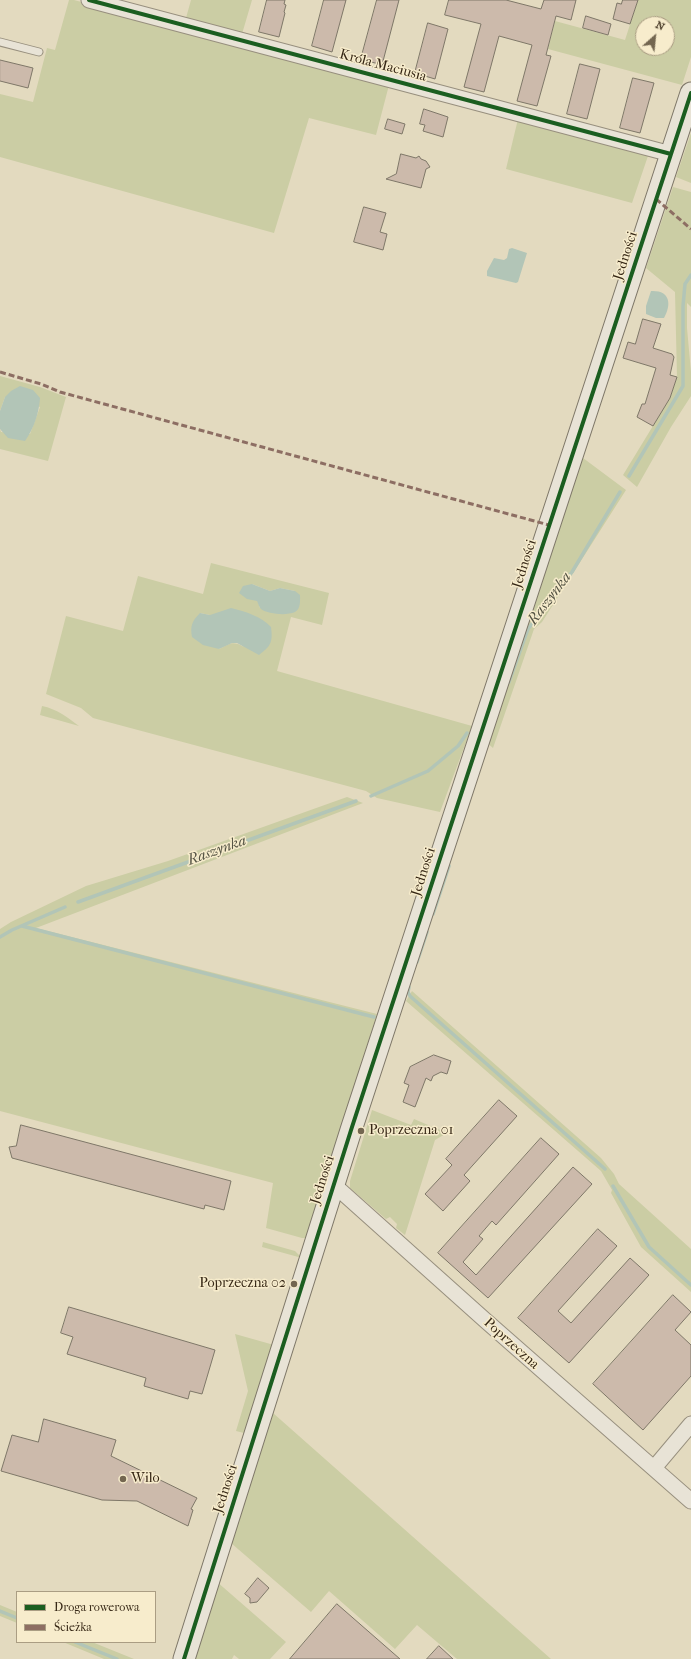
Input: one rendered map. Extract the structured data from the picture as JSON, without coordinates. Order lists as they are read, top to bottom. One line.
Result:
{"streets":{"street":["Króla Maciusia","Jedności","Poprzeczna"]},"crossings":[["Króla Maciusia","Jedności"],["Jedności","Poprzeczna"]],"water":["Raszynka"],"places":["Poprzeczna 01","Poprzeczna 02","Wilo"],"legend":["Droga rowerowa","Ścieżka"],"north":"top right"}
